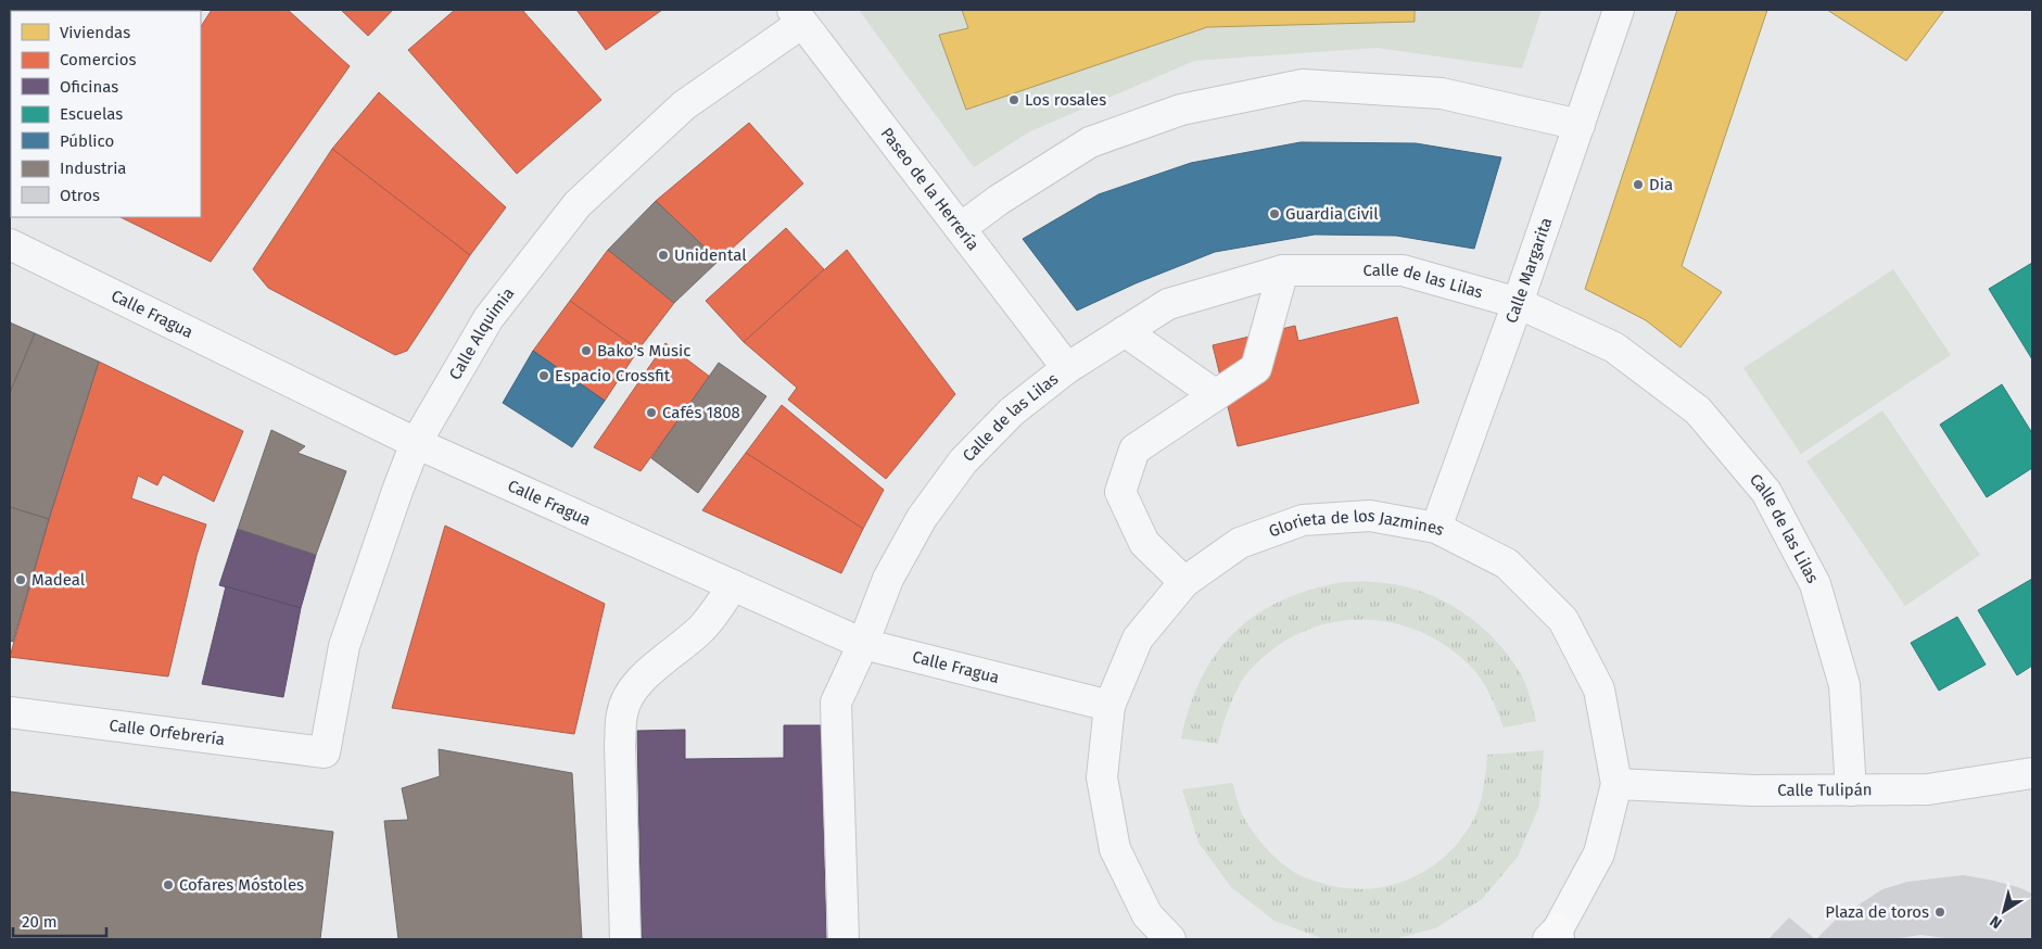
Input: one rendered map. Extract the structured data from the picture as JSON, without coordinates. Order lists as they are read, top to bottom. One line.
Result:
{"streets":{"street":["Paseo de la Herrería","Calle Margarita","Calle de las Lilas","Calle Fragua","Calle Alquimia","Glorieta de los Jazmines","Calle Orfebrería","Calle Tulipán"]},"crossings":[["Paseo de la Herrería","Calle de las Lilas"],["Paseo de la Herrería","Calle Alquimia"],["Calle Margarita","Calle de las Lilas"],["Calle Margarita","Glorieta de los Jazmines"],["Calle de las Lilas","Calle Fragua"],["Calle de las Lilas","Calle Tulipán"],["Calle Fragua","Calle Alquimia"],["Calle Fragua","Glorieta de los Jazmines"],["Calle Alquimia","Calle Orfebrería"],["Glorieta de los Jazmines","Calle Tulipán"]],"places":["Los rosales","Dia","Guardia Civil","Unidental","Bako's Music","Espacio Crossfit","Cafés 1808","Madeal","Cofares Móstoles","Plaza de toros"],"legend":["Viviendas","Comercios","Oficinas","Escuelas","Público","Industria","Otros"],"scale_bar":"20 m","north":"bottom left"}
